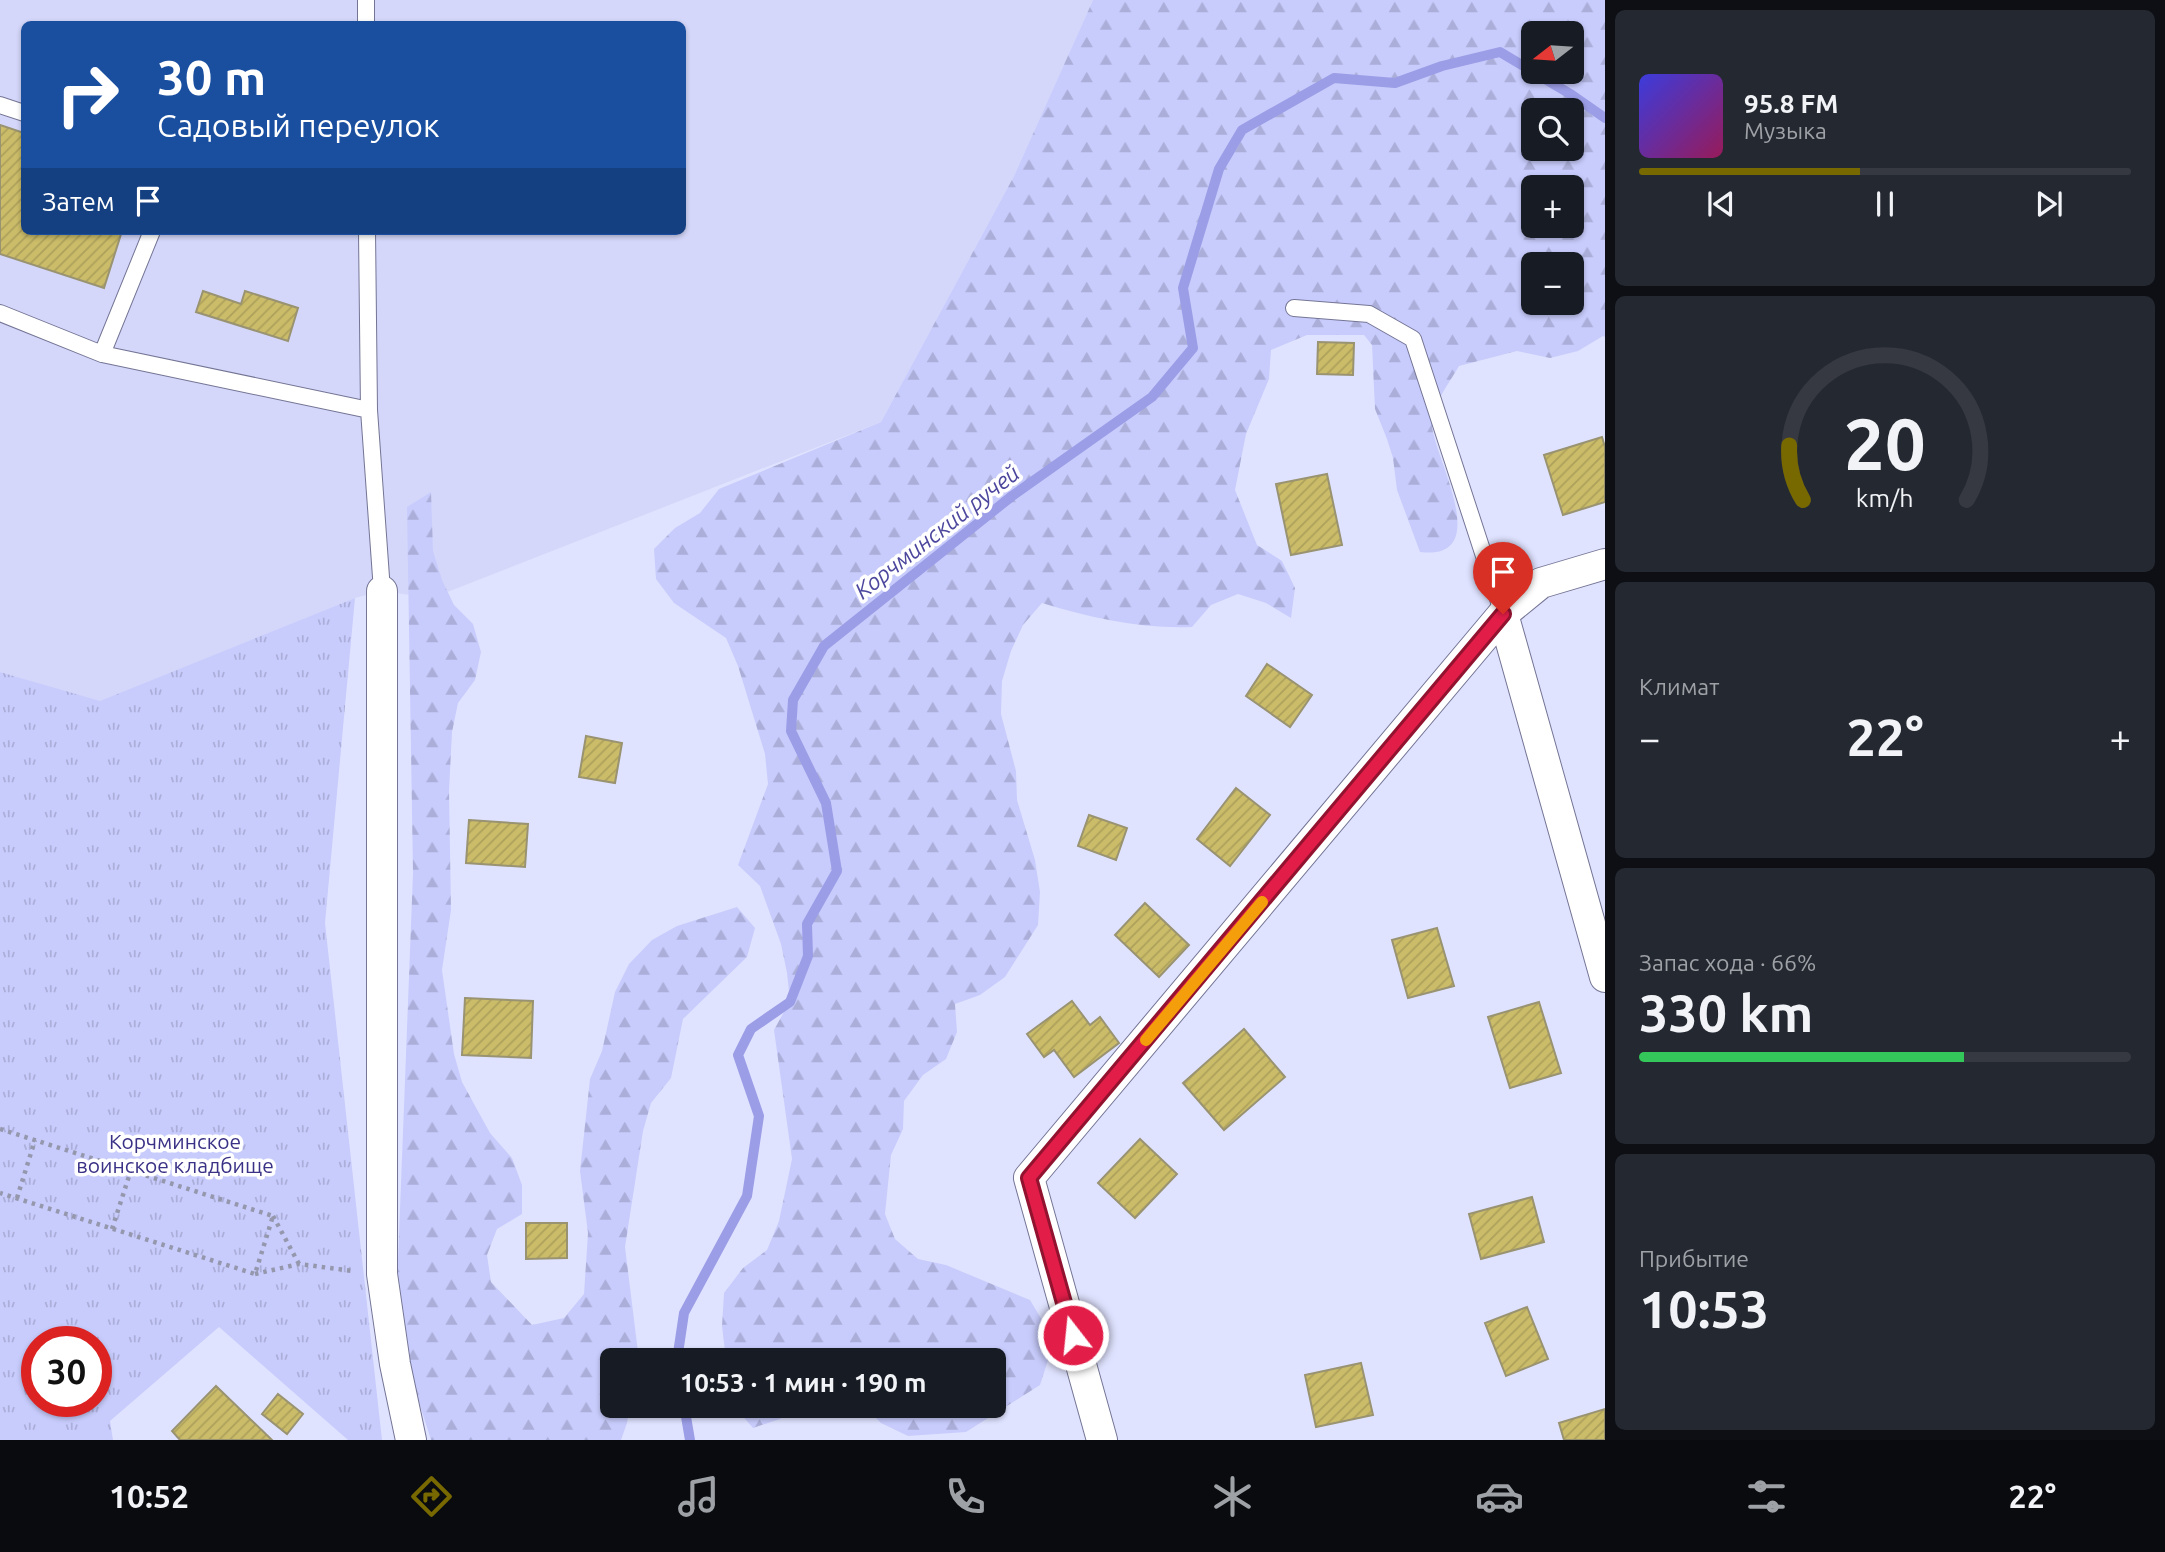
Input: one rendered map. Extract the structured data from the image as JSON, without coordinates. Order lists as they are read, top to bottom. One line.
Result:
{"water":["Корчминский ручей"],"parks":["Корчминское воинское кладбище"],"north":"left","page":{"map_buttons":["+","−"],"turn":["30 m","Садовый переулок"],"song":["95.8 FM","Музыка"],"then":"Затем","tile":["Климат",["Запас хода · 66%","330 km"],["Прибытие","10:53"]],"heat":["−","22°","+"],"limit":"30","trip":"10:53 · 1 мин · 190 m","tabs":["10:52","22°"],"gauge":["20","km/h"]}}
